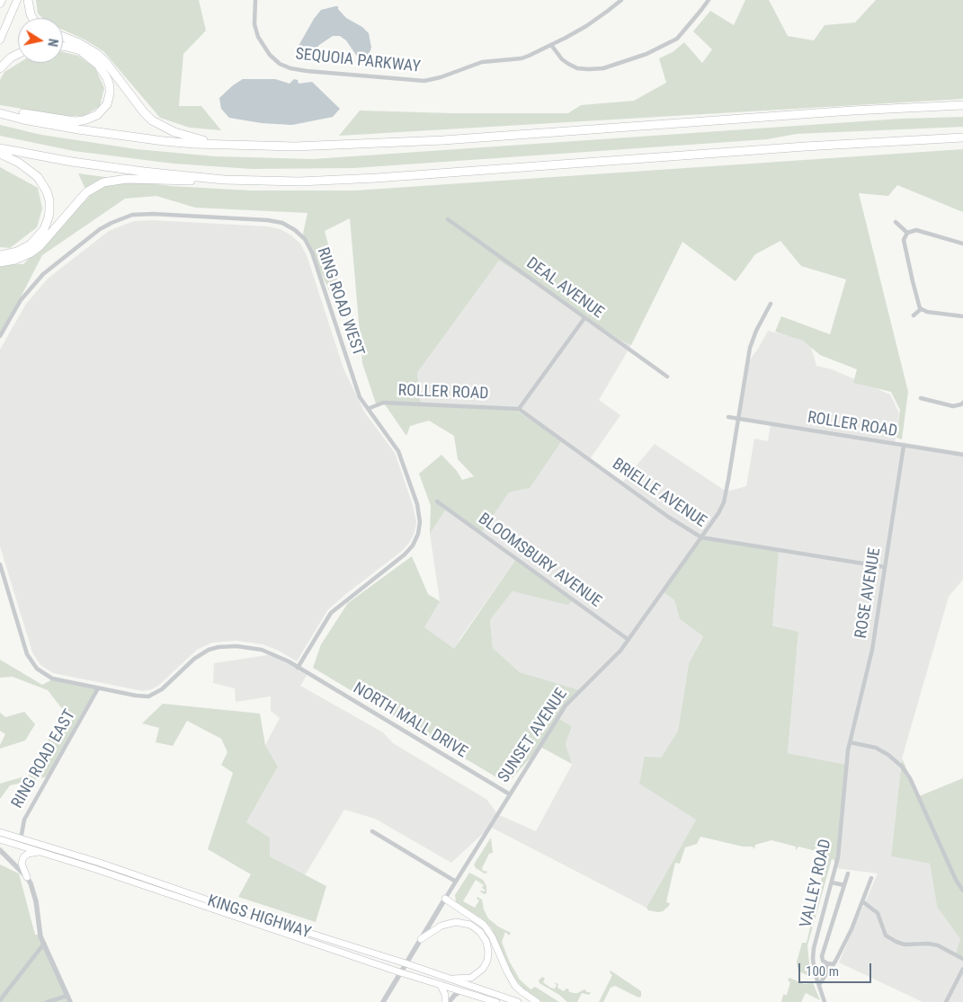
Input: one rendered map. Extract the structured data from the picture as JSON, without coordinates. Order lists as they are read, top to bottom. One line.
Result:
{"streets":{"main road":["KINGS HIGHWAY"],"street":["SEQUOIA PARKWAY","DEAL AVENUE","RING ROAD WEST","ROLLER ROAD","BRIELLE AVENUE","BLOOMSBURY AVENUE","ROSE AVENUE","NORTH MALL DRIVE","SUNSET AVENUE","RING ROAD EAST","VALLEY ROAD"]},"crossings":[["RING ROAD WEST","ROLLER ROAD"],["RING ROAD WEST","NORTH MALL DRIVE"],["ROLLER ROAD","BRIELLE AVENUE"],["ROLLER ROAD","ROSE AVENUE"],["ROLLER ROAD","SUNSET AVENUE"],["BRIELLE AVENUE","ROSE AVENUE"],["BRIELLE AVENUE","SUNSET AVENUE"],["BLOOMSBURY AVENUE","SUNSET AVENUE"],["ROSE AVENUE","VALLEY ROAD"],["NORTH MALL DRIVE","SUNSET AVENUE"],["SUNSET AVENUE","KINGS HIGHWAY"],["RING ROAD EAST","KINGS HIGHWAY"]],"scale_bar":"100 m","north":"right"}
